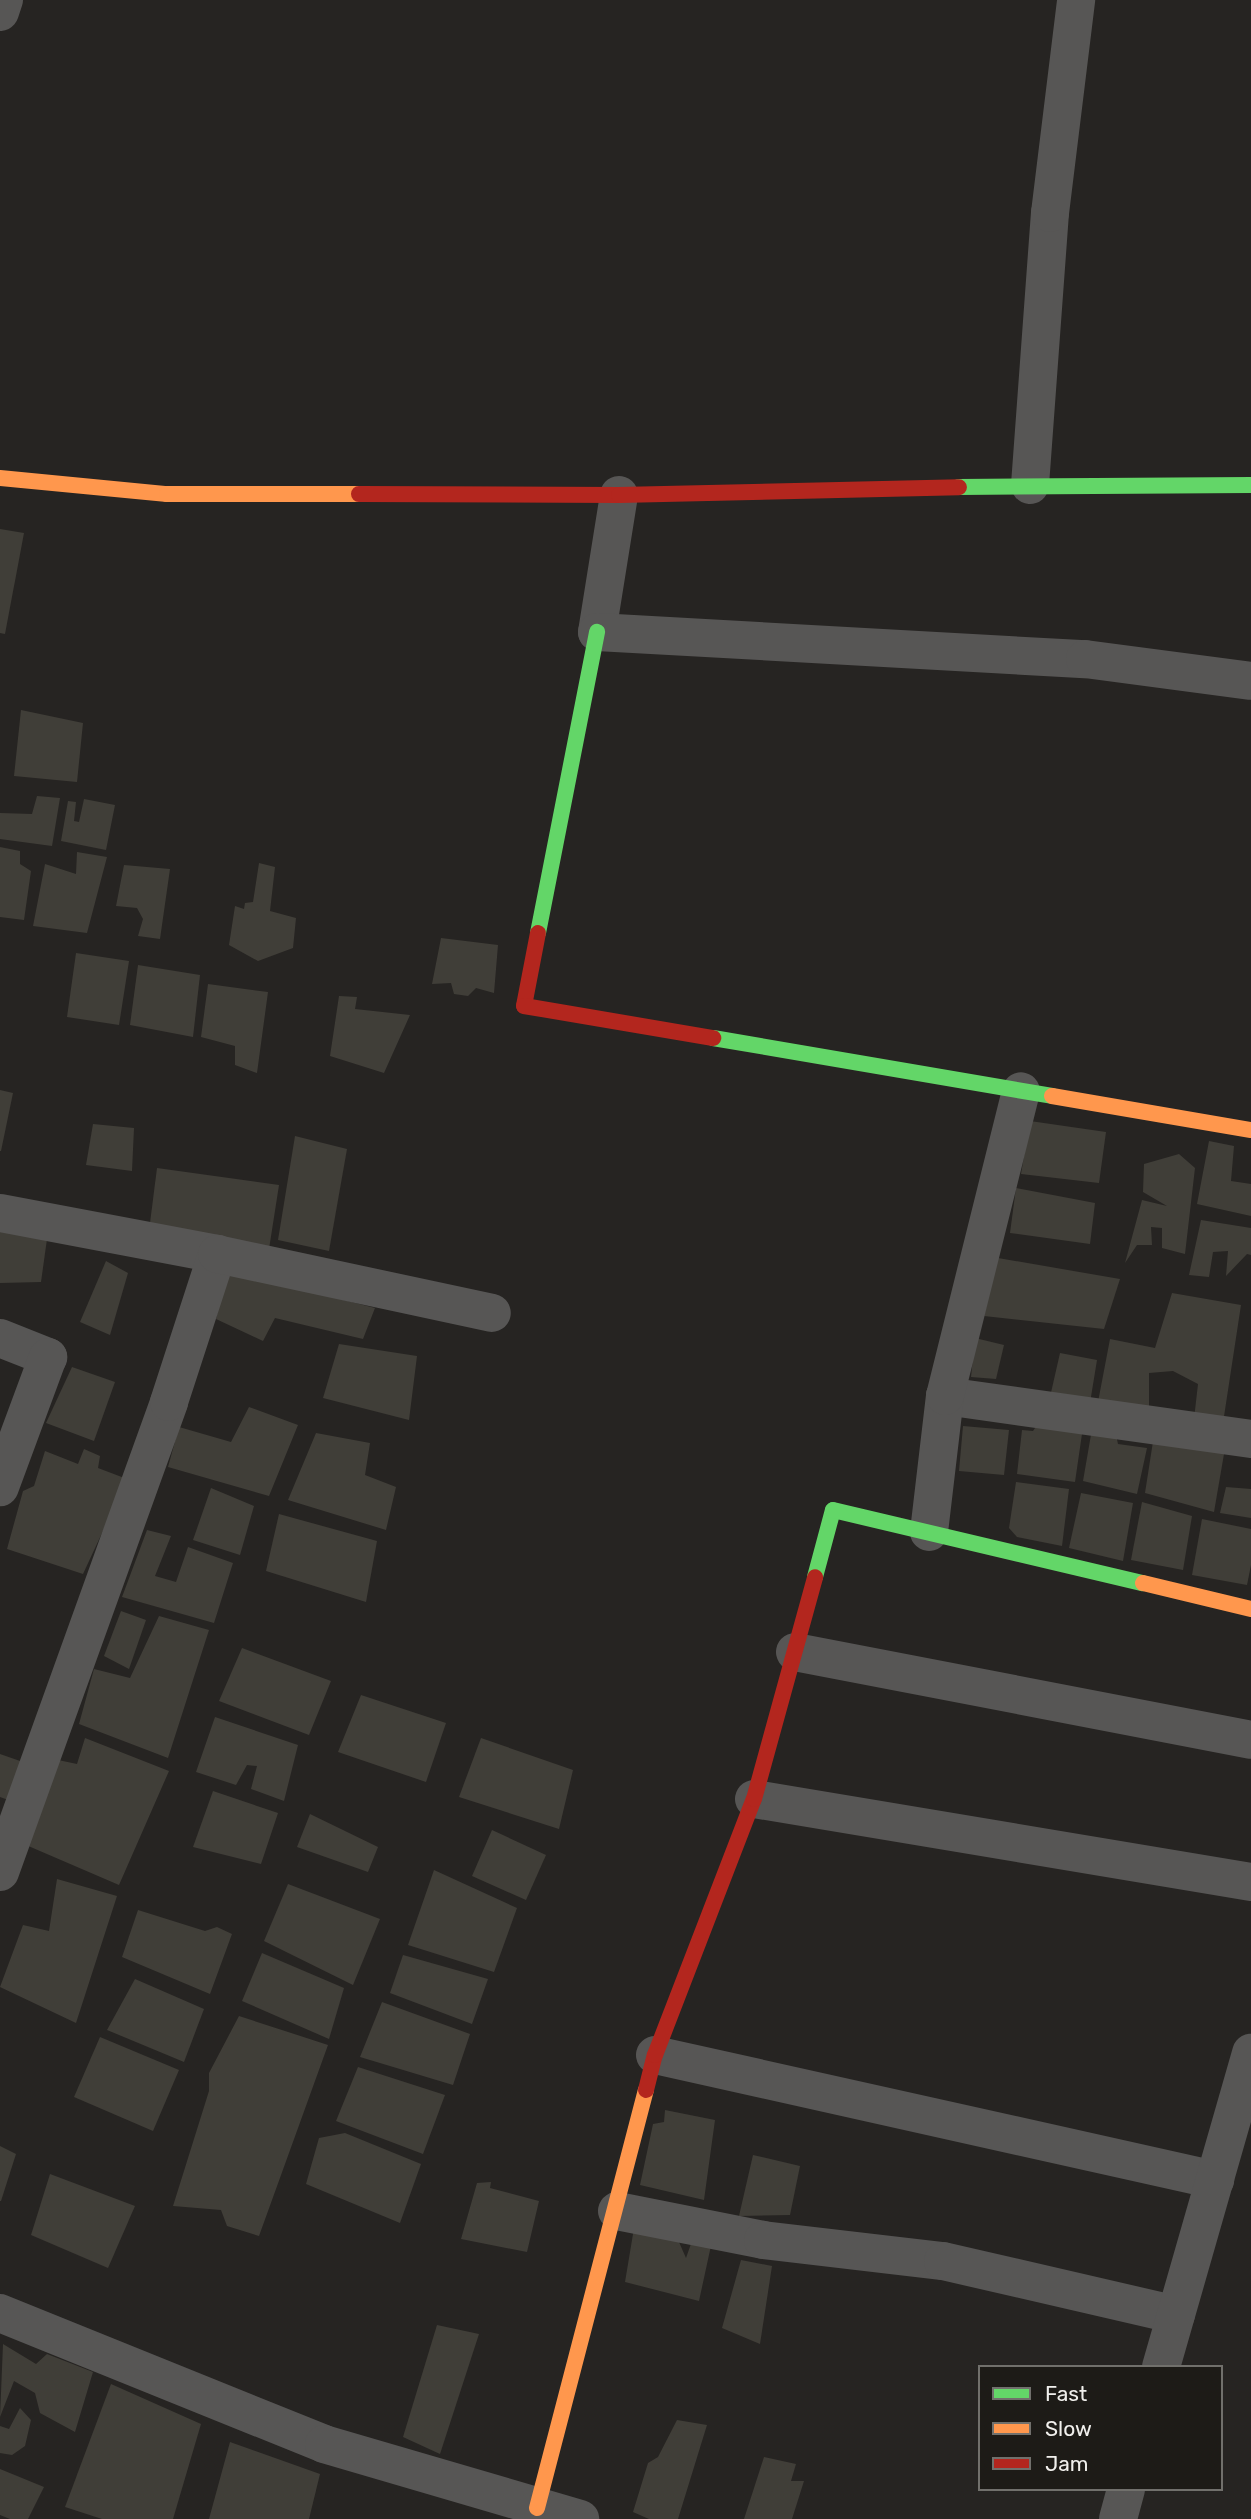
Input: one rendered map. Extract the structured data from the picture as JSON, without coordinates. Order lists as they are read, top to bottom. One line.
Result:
{"legend":["Fast","Slow","Jam"]}
